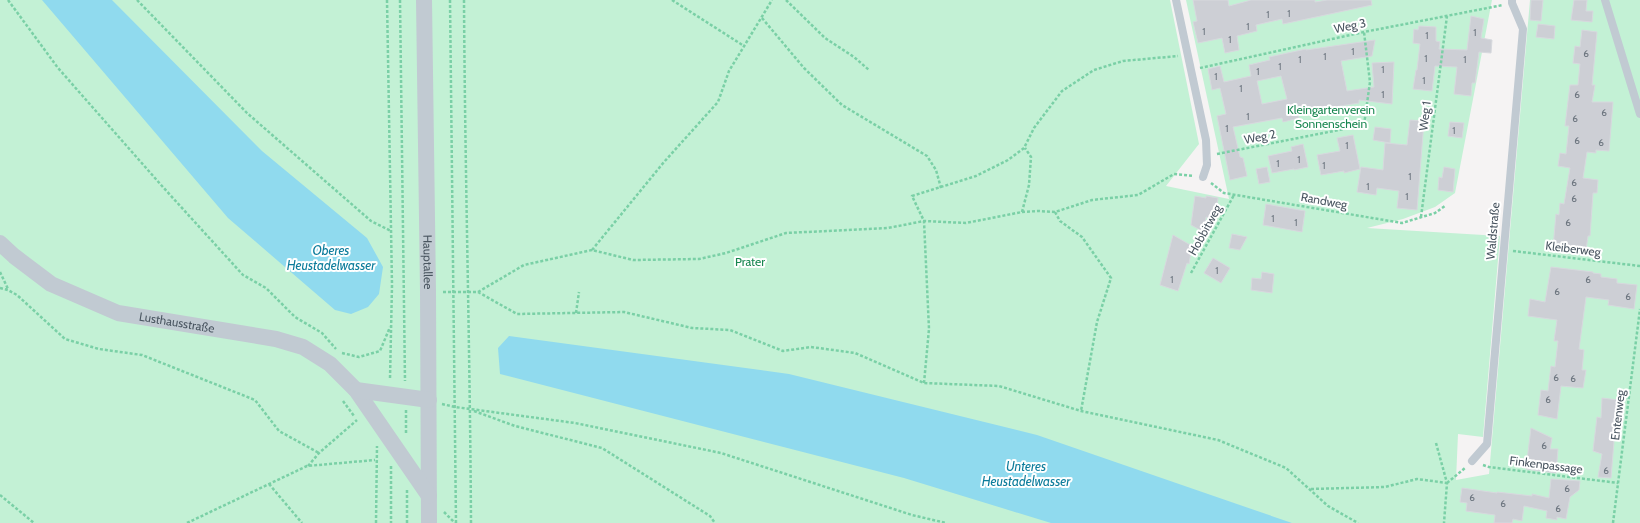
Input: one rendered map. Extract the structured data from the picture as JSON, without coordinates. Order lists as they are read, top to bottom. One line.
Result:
{"streets":{"street":["Hauptallee","Lusthausstraße"],"lane":["Waldstraße"],"path":["Weg 3","Weg 1","Weg 2","Randweg","Hobbitweg","Kleiberweg","Entenweg","Finkenpassage"]},"crossings":[["Weg 3","Weg 1"],["Weg 3","Weg 2"],["Weg 3","Waldstraße"],["Weg 1","Randweg"],["Randweg","Hobbitweg"],["Waldstraße","Kleiberweg"],["Waldstraße","Finkenpassage"],["Hauptallee","Lusthausstraße"],["Entenweg","Finkenpassage"]],"water":["Oberes Heustadelwasser","Unteres Heustadelwasser"],"parks":["Kleingartenverein Sonnenschein","Prater"],"house_numbers":["1","1","1","1","1","1","1","1","6","1","1","1","1","1","1","1","1","1","1","1","6","6","1","6","1","1","6","6","1","1","1","1","1","6","1","1","6","1","1","6","1","1","6","6","6","6","6","6","6","6","6","6","6","6"]}
